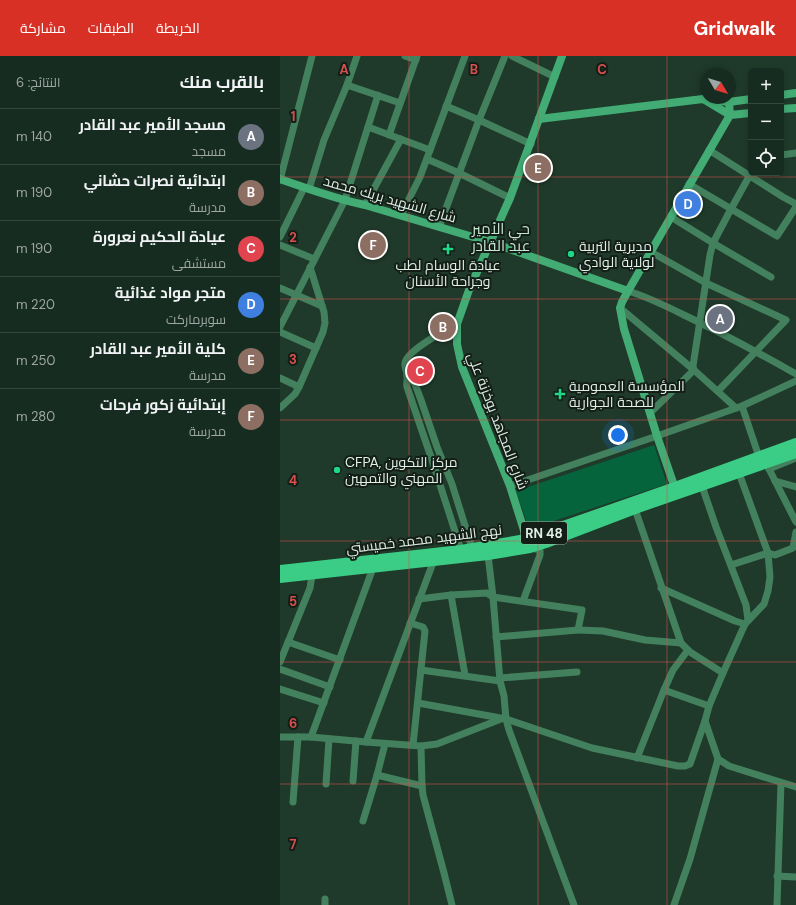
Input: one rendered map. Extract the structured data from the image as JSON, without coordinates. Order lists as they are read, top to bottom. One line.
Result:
{"streets":{"main road":["RN 48","نهج الشهيد محمد خميستي"],"street":["شارع الشهيد بريك محمد","شارع المجاهد بوخزنة علي"]},"crossings":[["شارع الشهيد بريك محمد","شارع المجاهد بوخزنة علي"],["شارع المجاهد بوخزنة علي","نهج الشهيد محمد خميستي"]],"districts":["حي الأمير عبد القادر"],"places":{"health":["عيادة الوسام لطب وجراحة الأسنان","المؤسسة العمومية للصحة الجوارية"],"other":["مديرية التربية لولاية الوادي","CFPA, مركز التكوين المهني والتمهين"]},"north":"bottom right","page":{"header":"Gridwalk","nav":["الخريطة","الطبقات","مشاركة"],"heading":["بالقرب منك","النتائج: 6"],"map_buttons":["+","−"],"list":[{"mark":"A","name":"مسجد الأمير عبد القادر","note":"مسجد","value":"140 m"},{"mark":"B","name":"ابتدائية نصرات حشاني","note":"مدرسة","value":"190 m"},{"mark":"C","name":"عيادة الحكيم نعرورة","note":"مستشفى","value":"190 m"},{"mark":"D","name":"متجر مواد غذائية","note":"سوبرماركت","value":"220 m"},{"mark":"E","name":"كلية الأمير عبد القادر","note":"مدرسة","value":"250 m"},{"mark":"F","name":"إبتدائية زكور فرحات","note":"مدرسة","value":"280 m"}],"pins":["E","D","F","A","B","C"]},"grid":{"columns":["A","B","C"],"rows":["1","2","3","4","5","6","7"]}}
